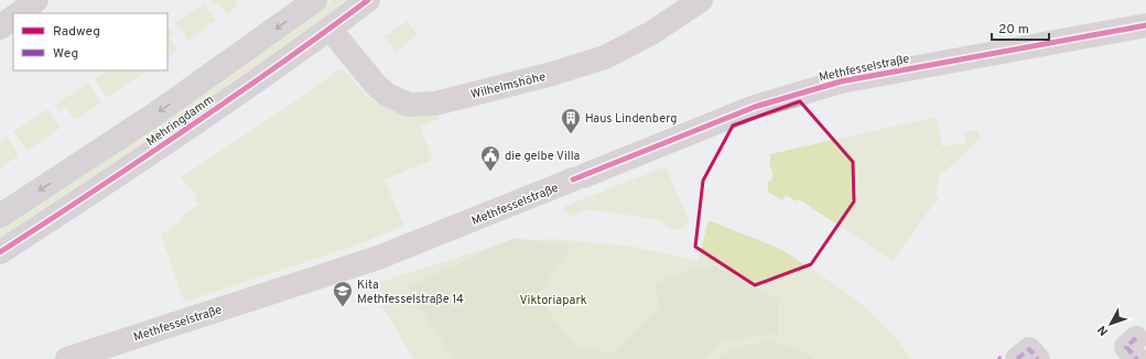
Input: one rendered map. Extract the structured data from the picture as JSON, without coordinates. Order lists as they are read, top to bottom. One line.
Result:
{"streets":{"main road":["Mehringdamm"],"street":["Methfesselstraße","Wilhelmshöhe"]},"crossings":[["Wilhelmshöhe","Mehringdamm"]],"parks":["Viktoriapark"],"places":{"building":["Haus Lindenberg"],"public building":["die gelbe Villa"],"school or university":["Kita Methfesselstraße 14"]},"legend":["Radweg","Weg"],"scale_bar":"20 m","north":"bottom left"}
